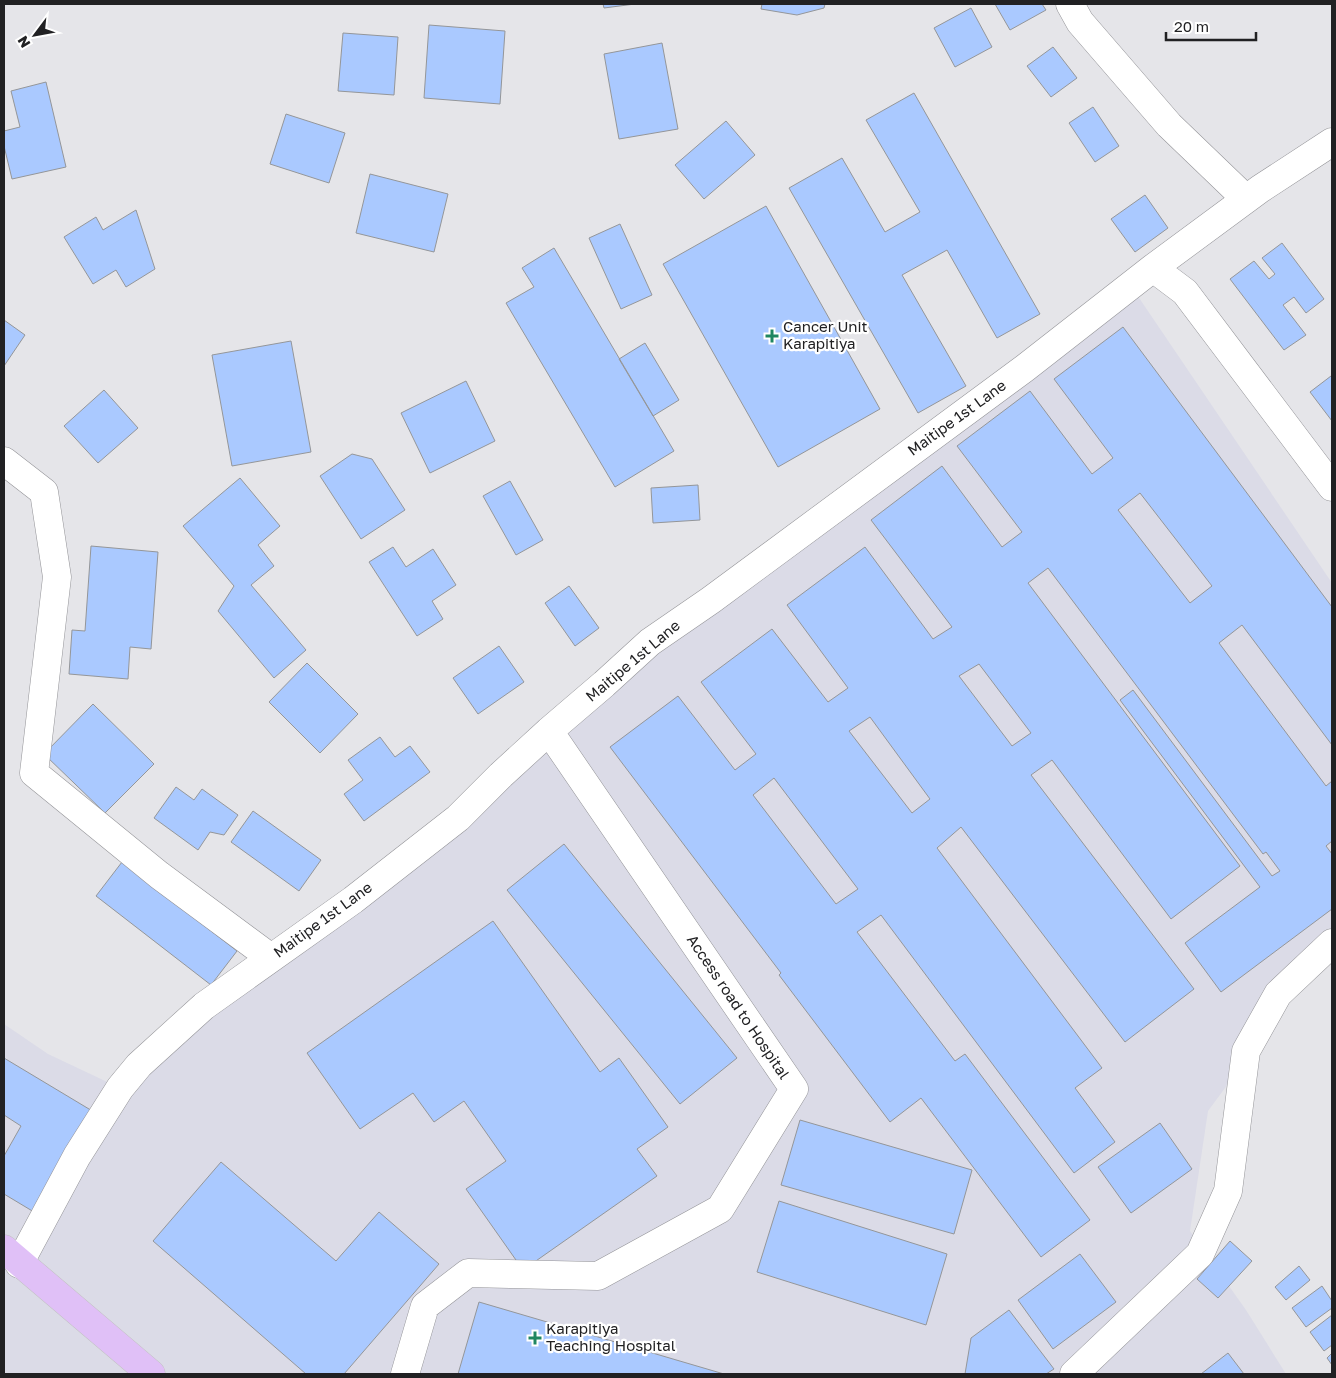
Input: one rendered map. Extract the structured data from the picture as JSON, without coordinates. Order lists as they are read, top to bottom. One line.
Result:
{"streets":{"street":["Maitipe 1st Lane","Access road to Hospital"]},"crossings":[["Maitipe 1st Lane","Access road to Hospital"]],"places":{"health":["Cancer Unit Karapitiya","Karapitiya Teaching Hospital"]},"scale_bar":"20 m","north":"bottom left"}
